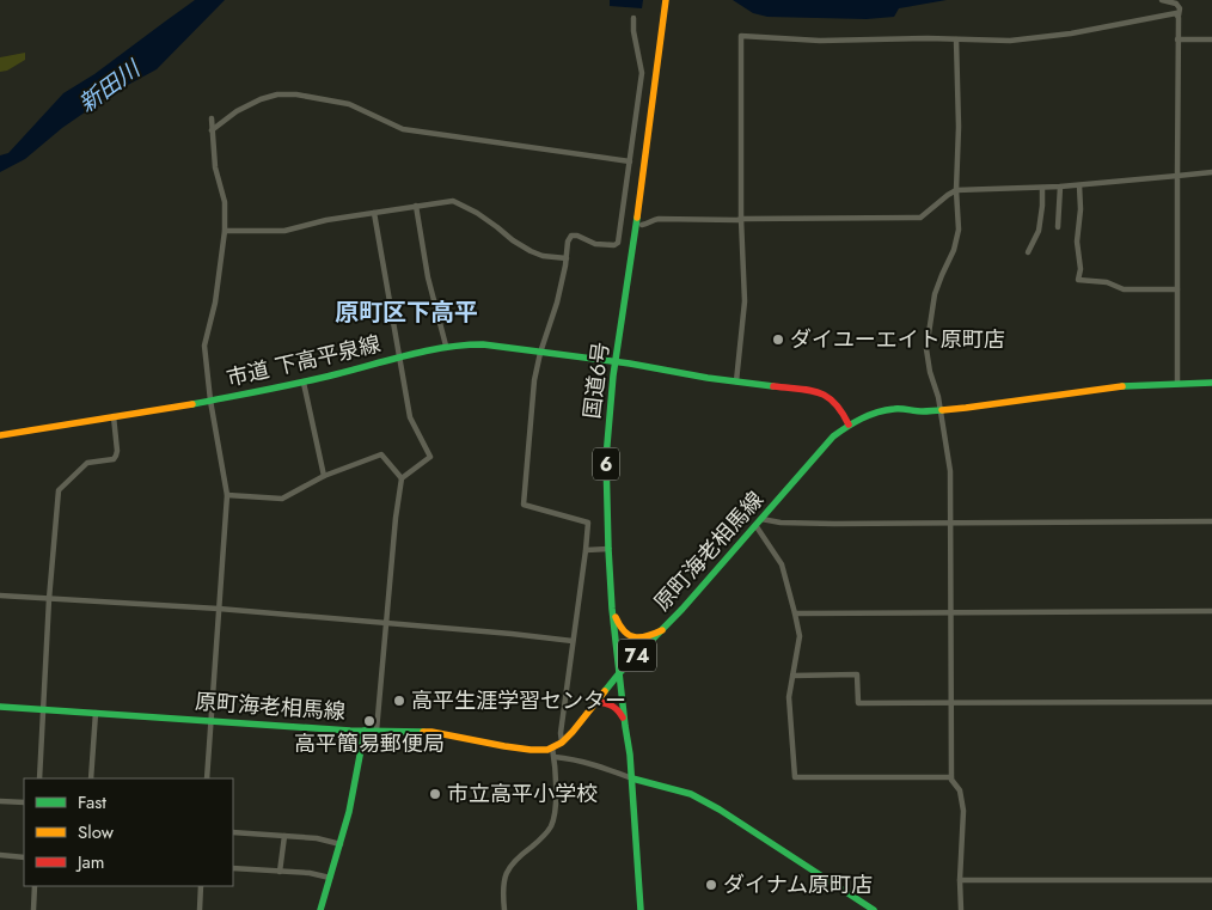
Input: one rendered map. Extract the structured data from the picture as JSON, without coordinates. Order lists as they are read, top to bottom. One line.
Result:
{"streets":{"main road":["市道 下高平泉線","国道6号","6","原町海老相馬線","74"]},"crossings":[["市道 下高平泉線","国道6号"],["市道 下高平泉線","原町海老相馬線"],["国道6号","原町海老相馬線"]],"districts":["原町区下高平"],"water":["新田川"],"places":["ダイユーエイト原町店","高平生涯学習センター","高平簡易郵便局","市立高平小学校","ダイナム原町店"],"legend":["Fast","Slow","Jam"]}
